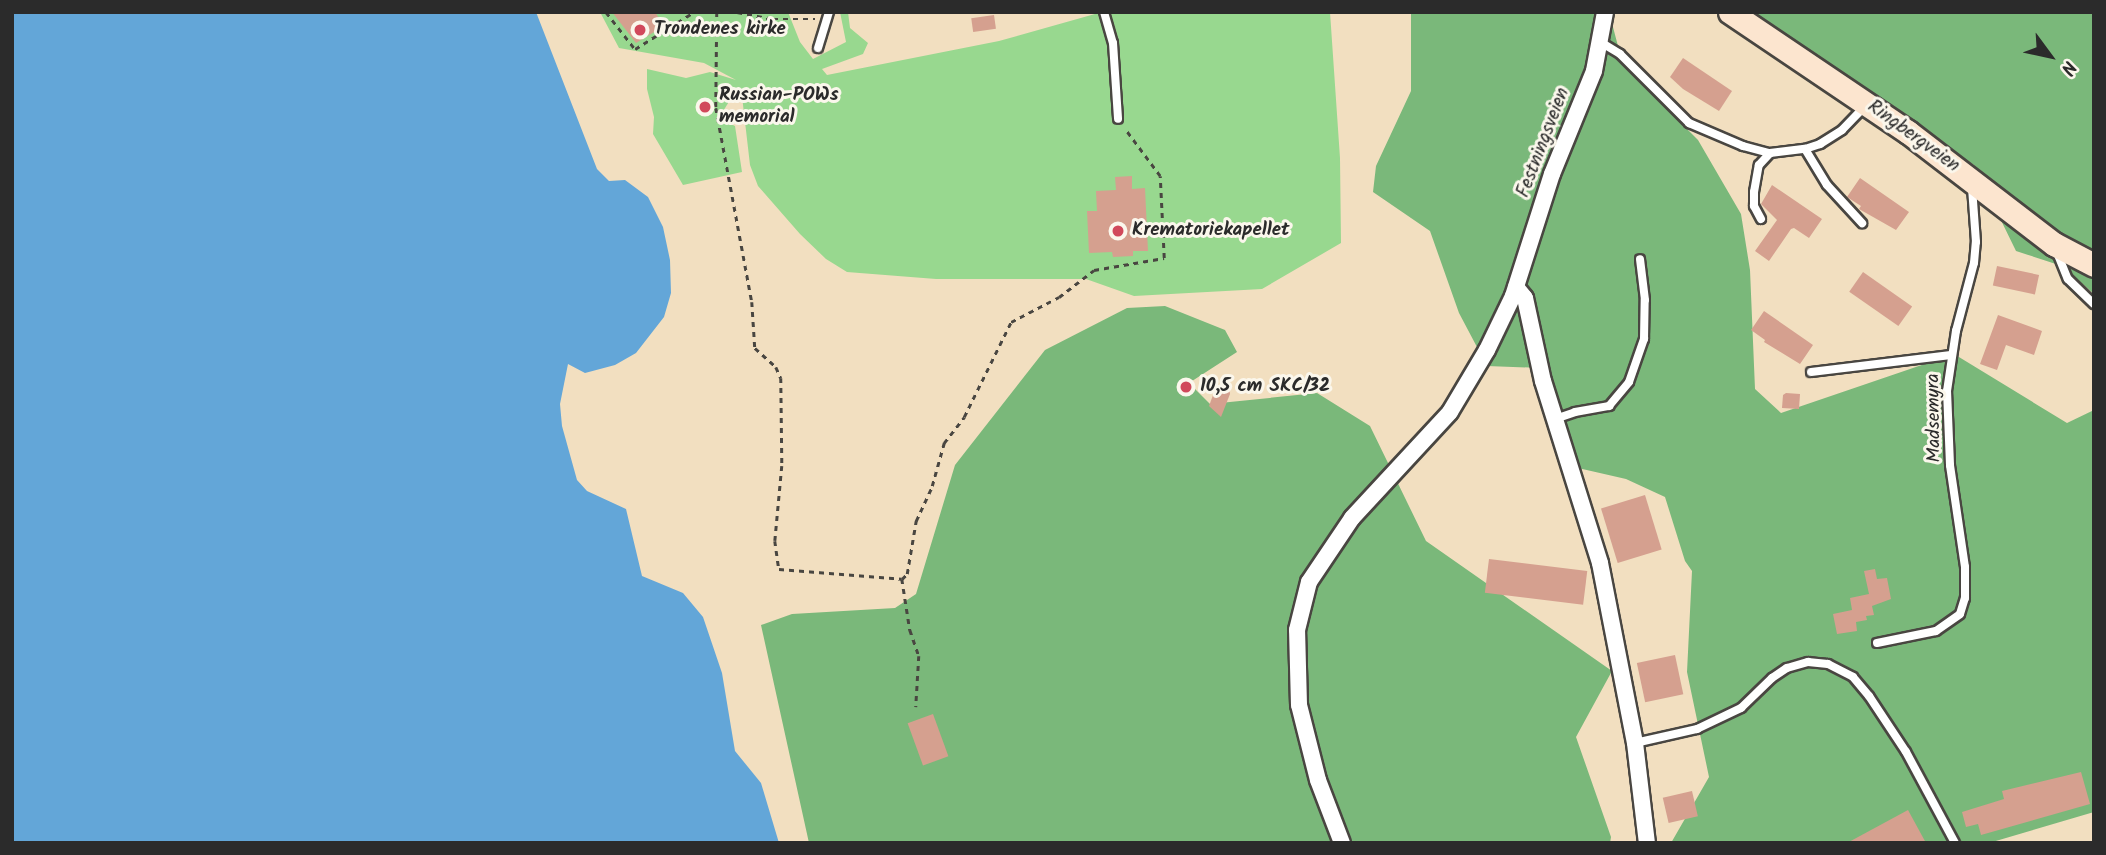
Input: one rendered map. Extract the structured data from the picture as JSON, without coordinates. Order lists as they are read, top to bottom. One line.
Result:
{"streets":{"main road":["Ringbergveien"],"street":["Festningsveien"],"lane":["Madsemyra"]},"crossings":[["Ringbergveien","Madsemyra"]],"places":["Trondenes kirke","Russian-POWs memorial","Krematoriekapellet","10,5 cm SKC/32"],"north":"bottom right"}
